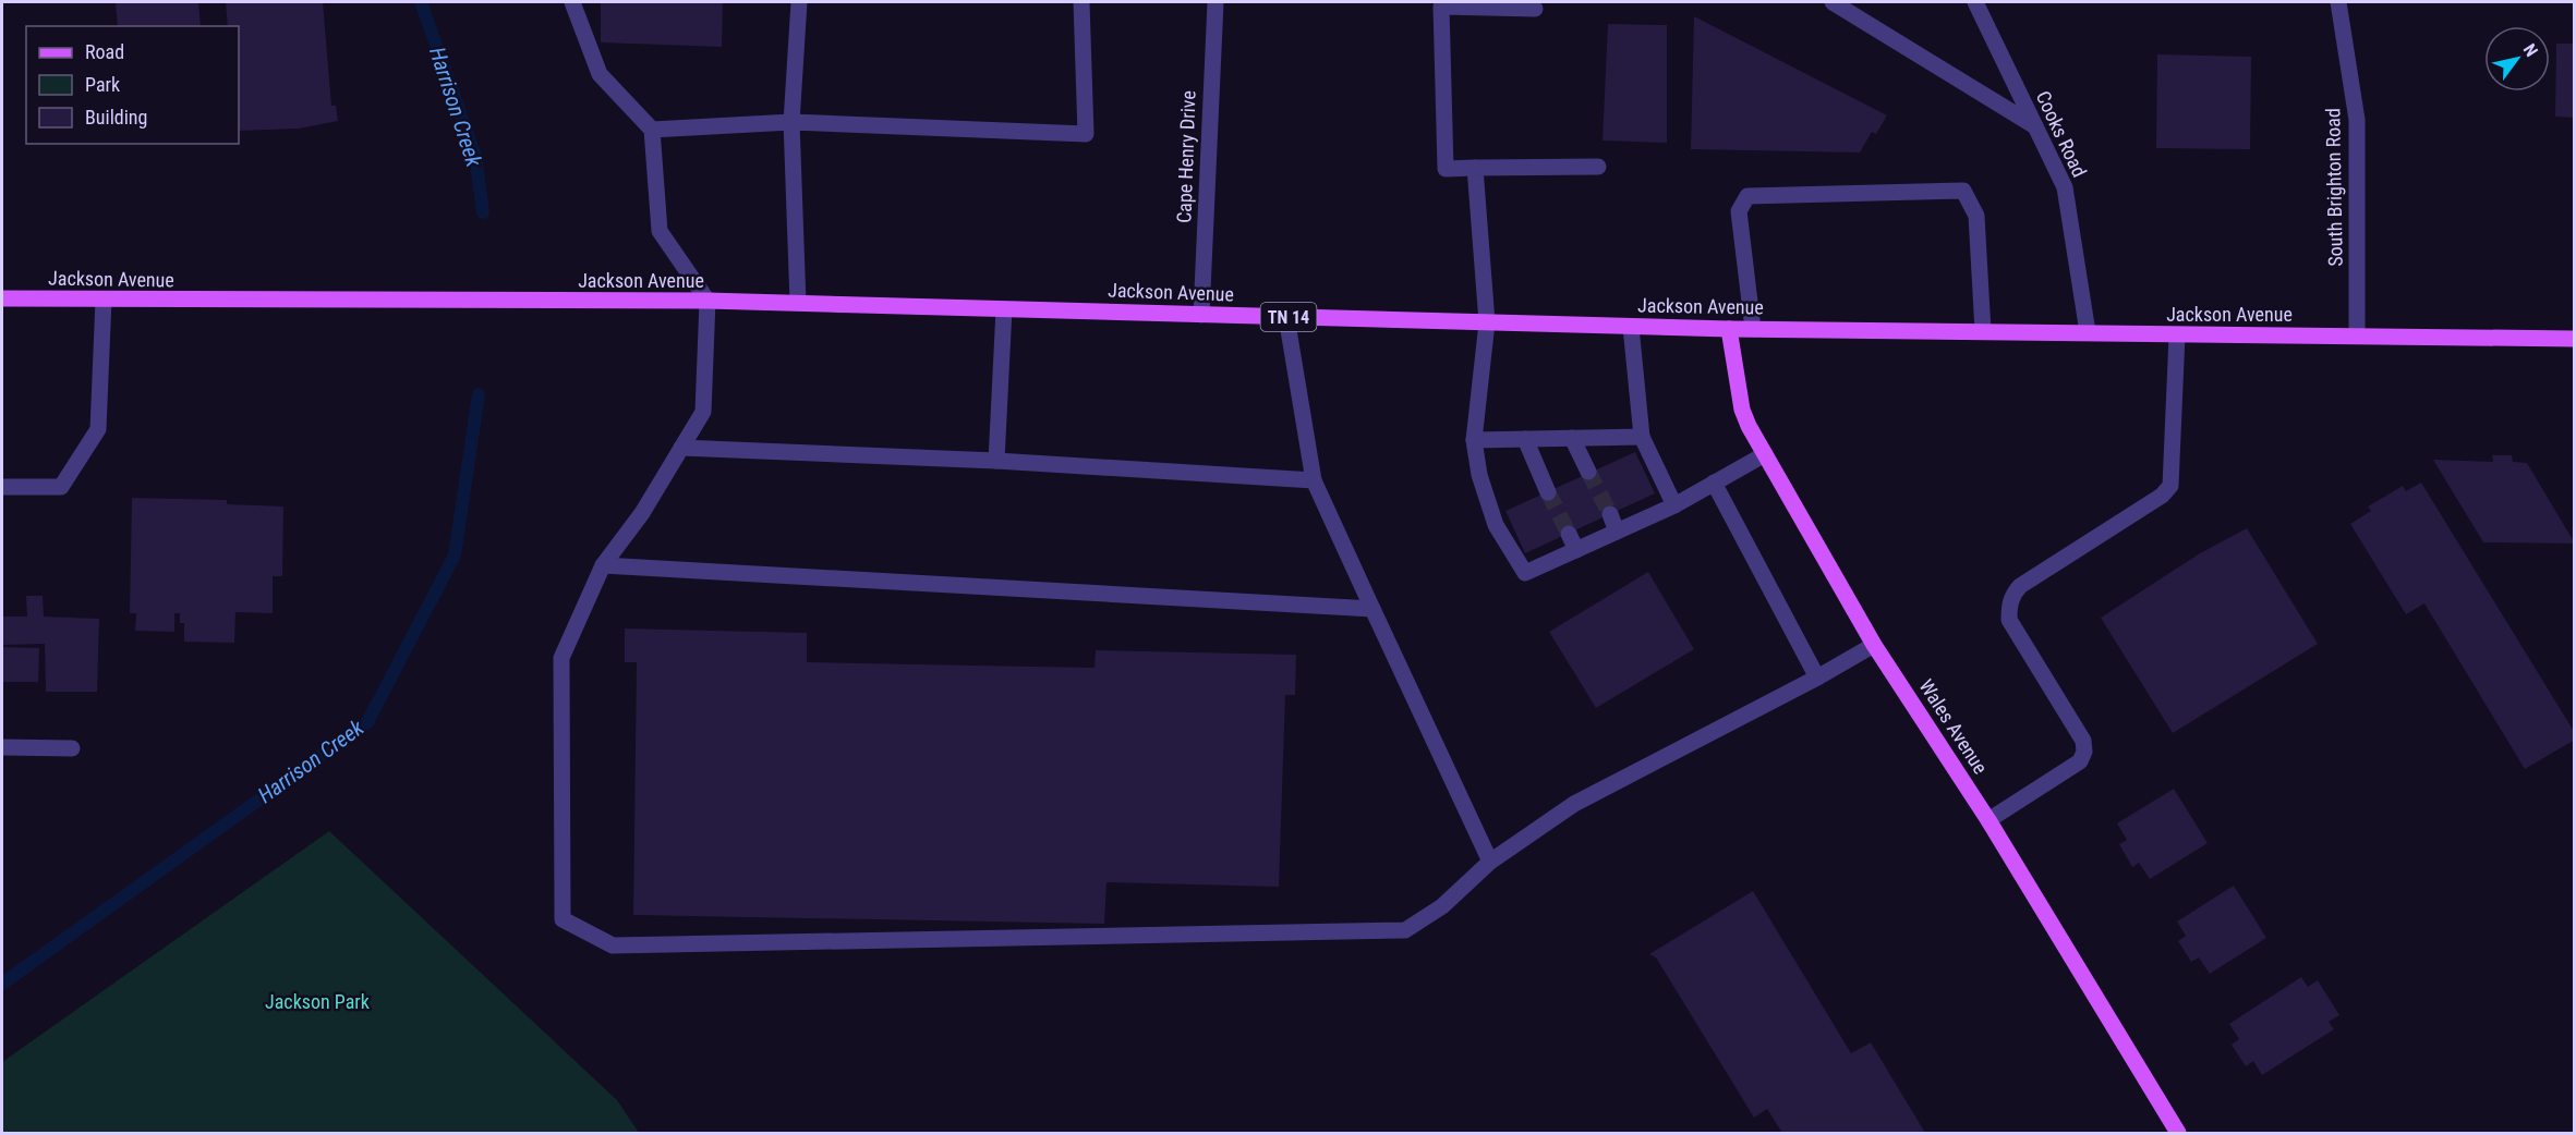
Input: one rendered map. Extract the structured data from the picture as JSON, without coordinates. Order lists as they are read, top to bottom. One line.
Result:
{"streets":{"main road":["Jackson Avenue","TN 14","Wales Avenue"],"street":["Cooks Road","Cape Henry Drive","South Brighton Road"]},"crossings":[["Cooks Road","Jackson Avenue"],["Cape Henry Drive","Jackson Avenue"],["South Brighton Road","Jackson Avenue"],["Jackson Avenue","Wales Avenue"]],"water":["Harrison Creek"],"parks":["Jackson Park"],"legend":["Road","Park","Building"],"north":"top right"}
